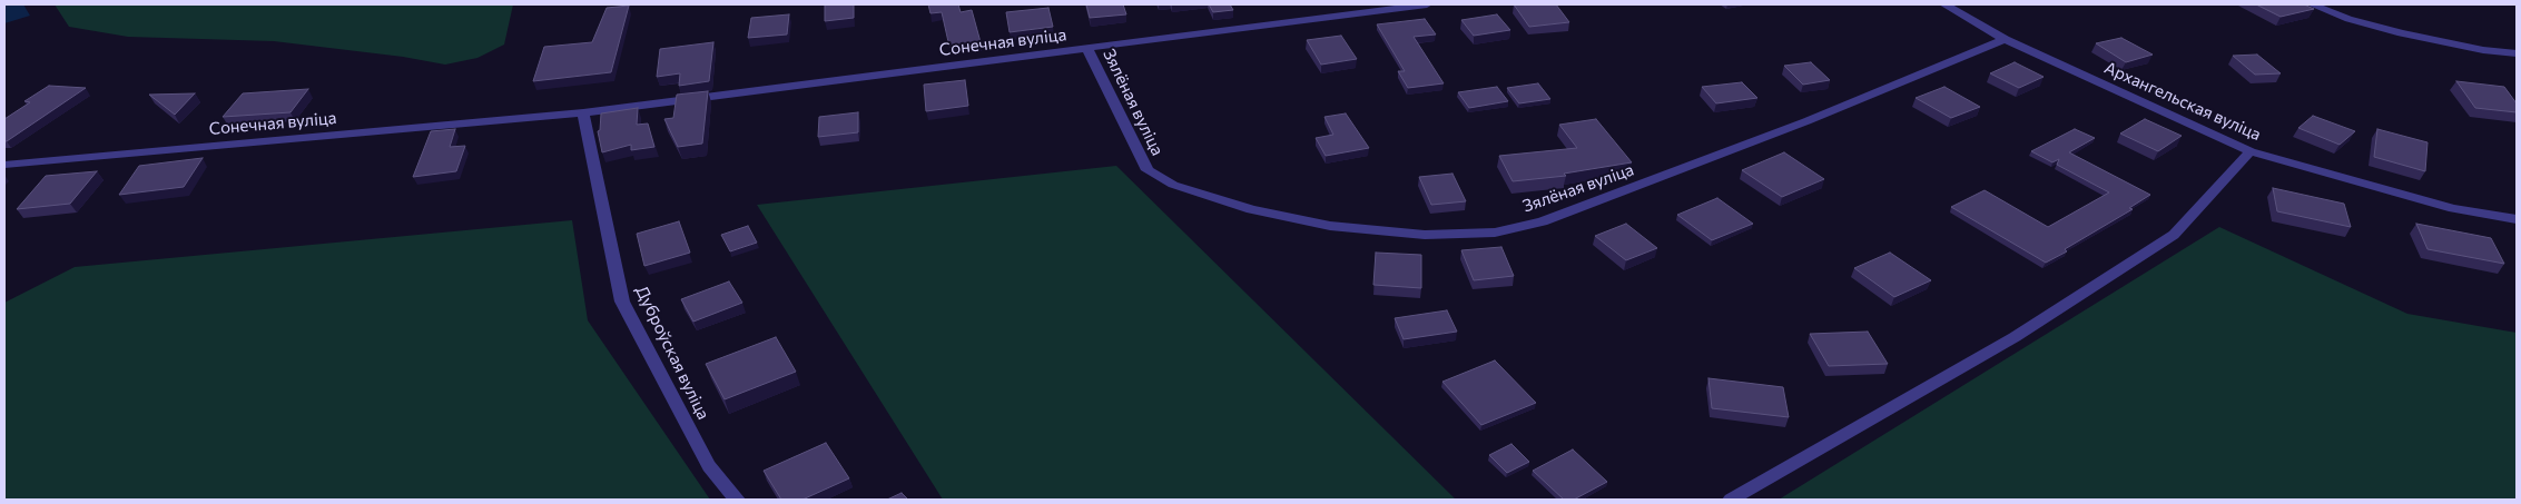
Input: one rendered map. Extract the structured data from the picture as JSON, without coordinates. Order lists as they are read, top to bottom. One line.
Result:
{"streets":{"street":["Сонечная вуліца","Архангельская вуліца","Зялёная вуліца","Дуброўская вуліца"]},"crossings":[["Сонечная вуліца","Зялёная вуліца"],["Сонечная вуліца","Дуброўская вуліца"],["Архангельская вуліца","Зялёная вуліца"]]}
